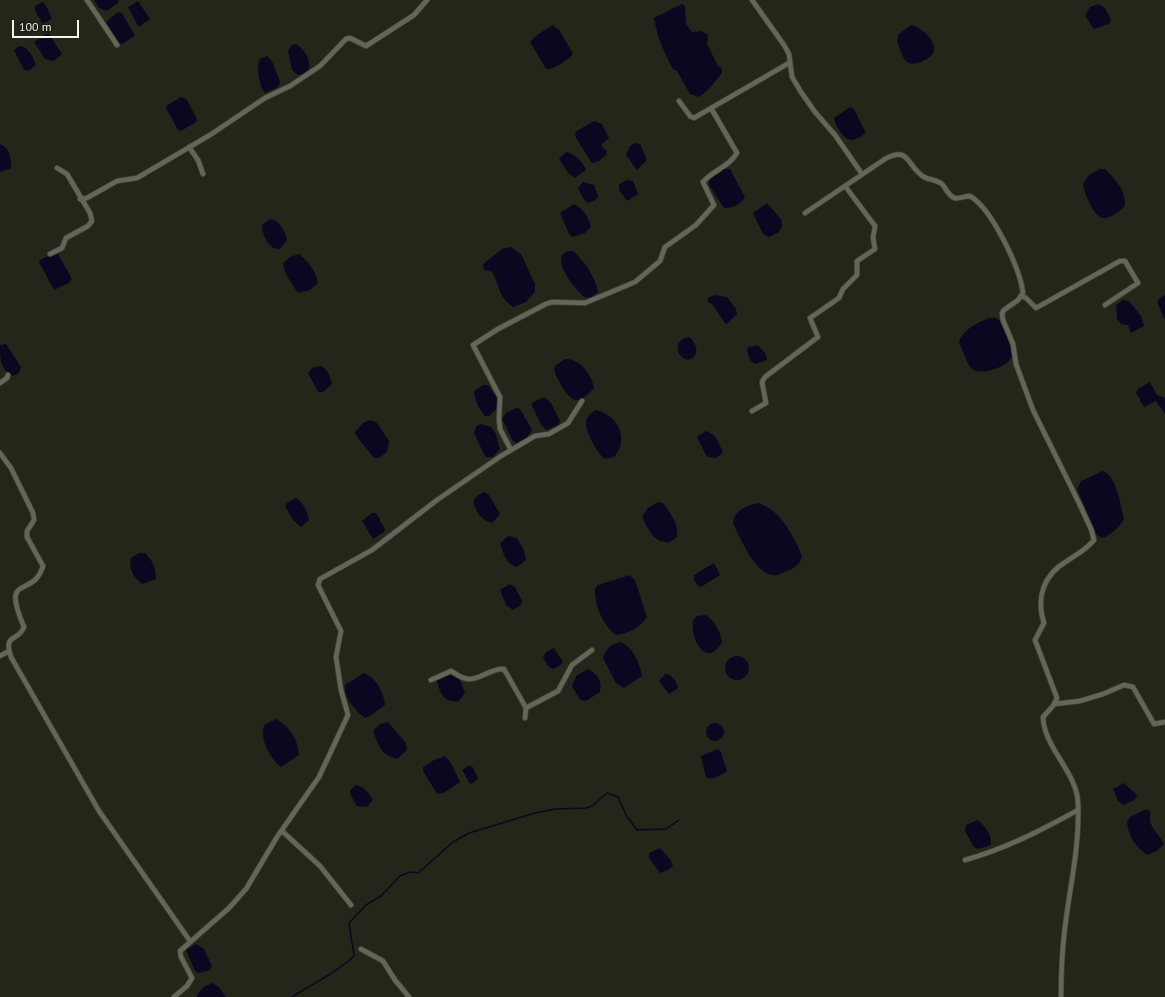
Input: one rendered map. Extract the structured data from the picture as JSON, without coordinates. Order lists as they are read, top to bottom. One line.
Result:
{"scale_bar":"100 m"}
